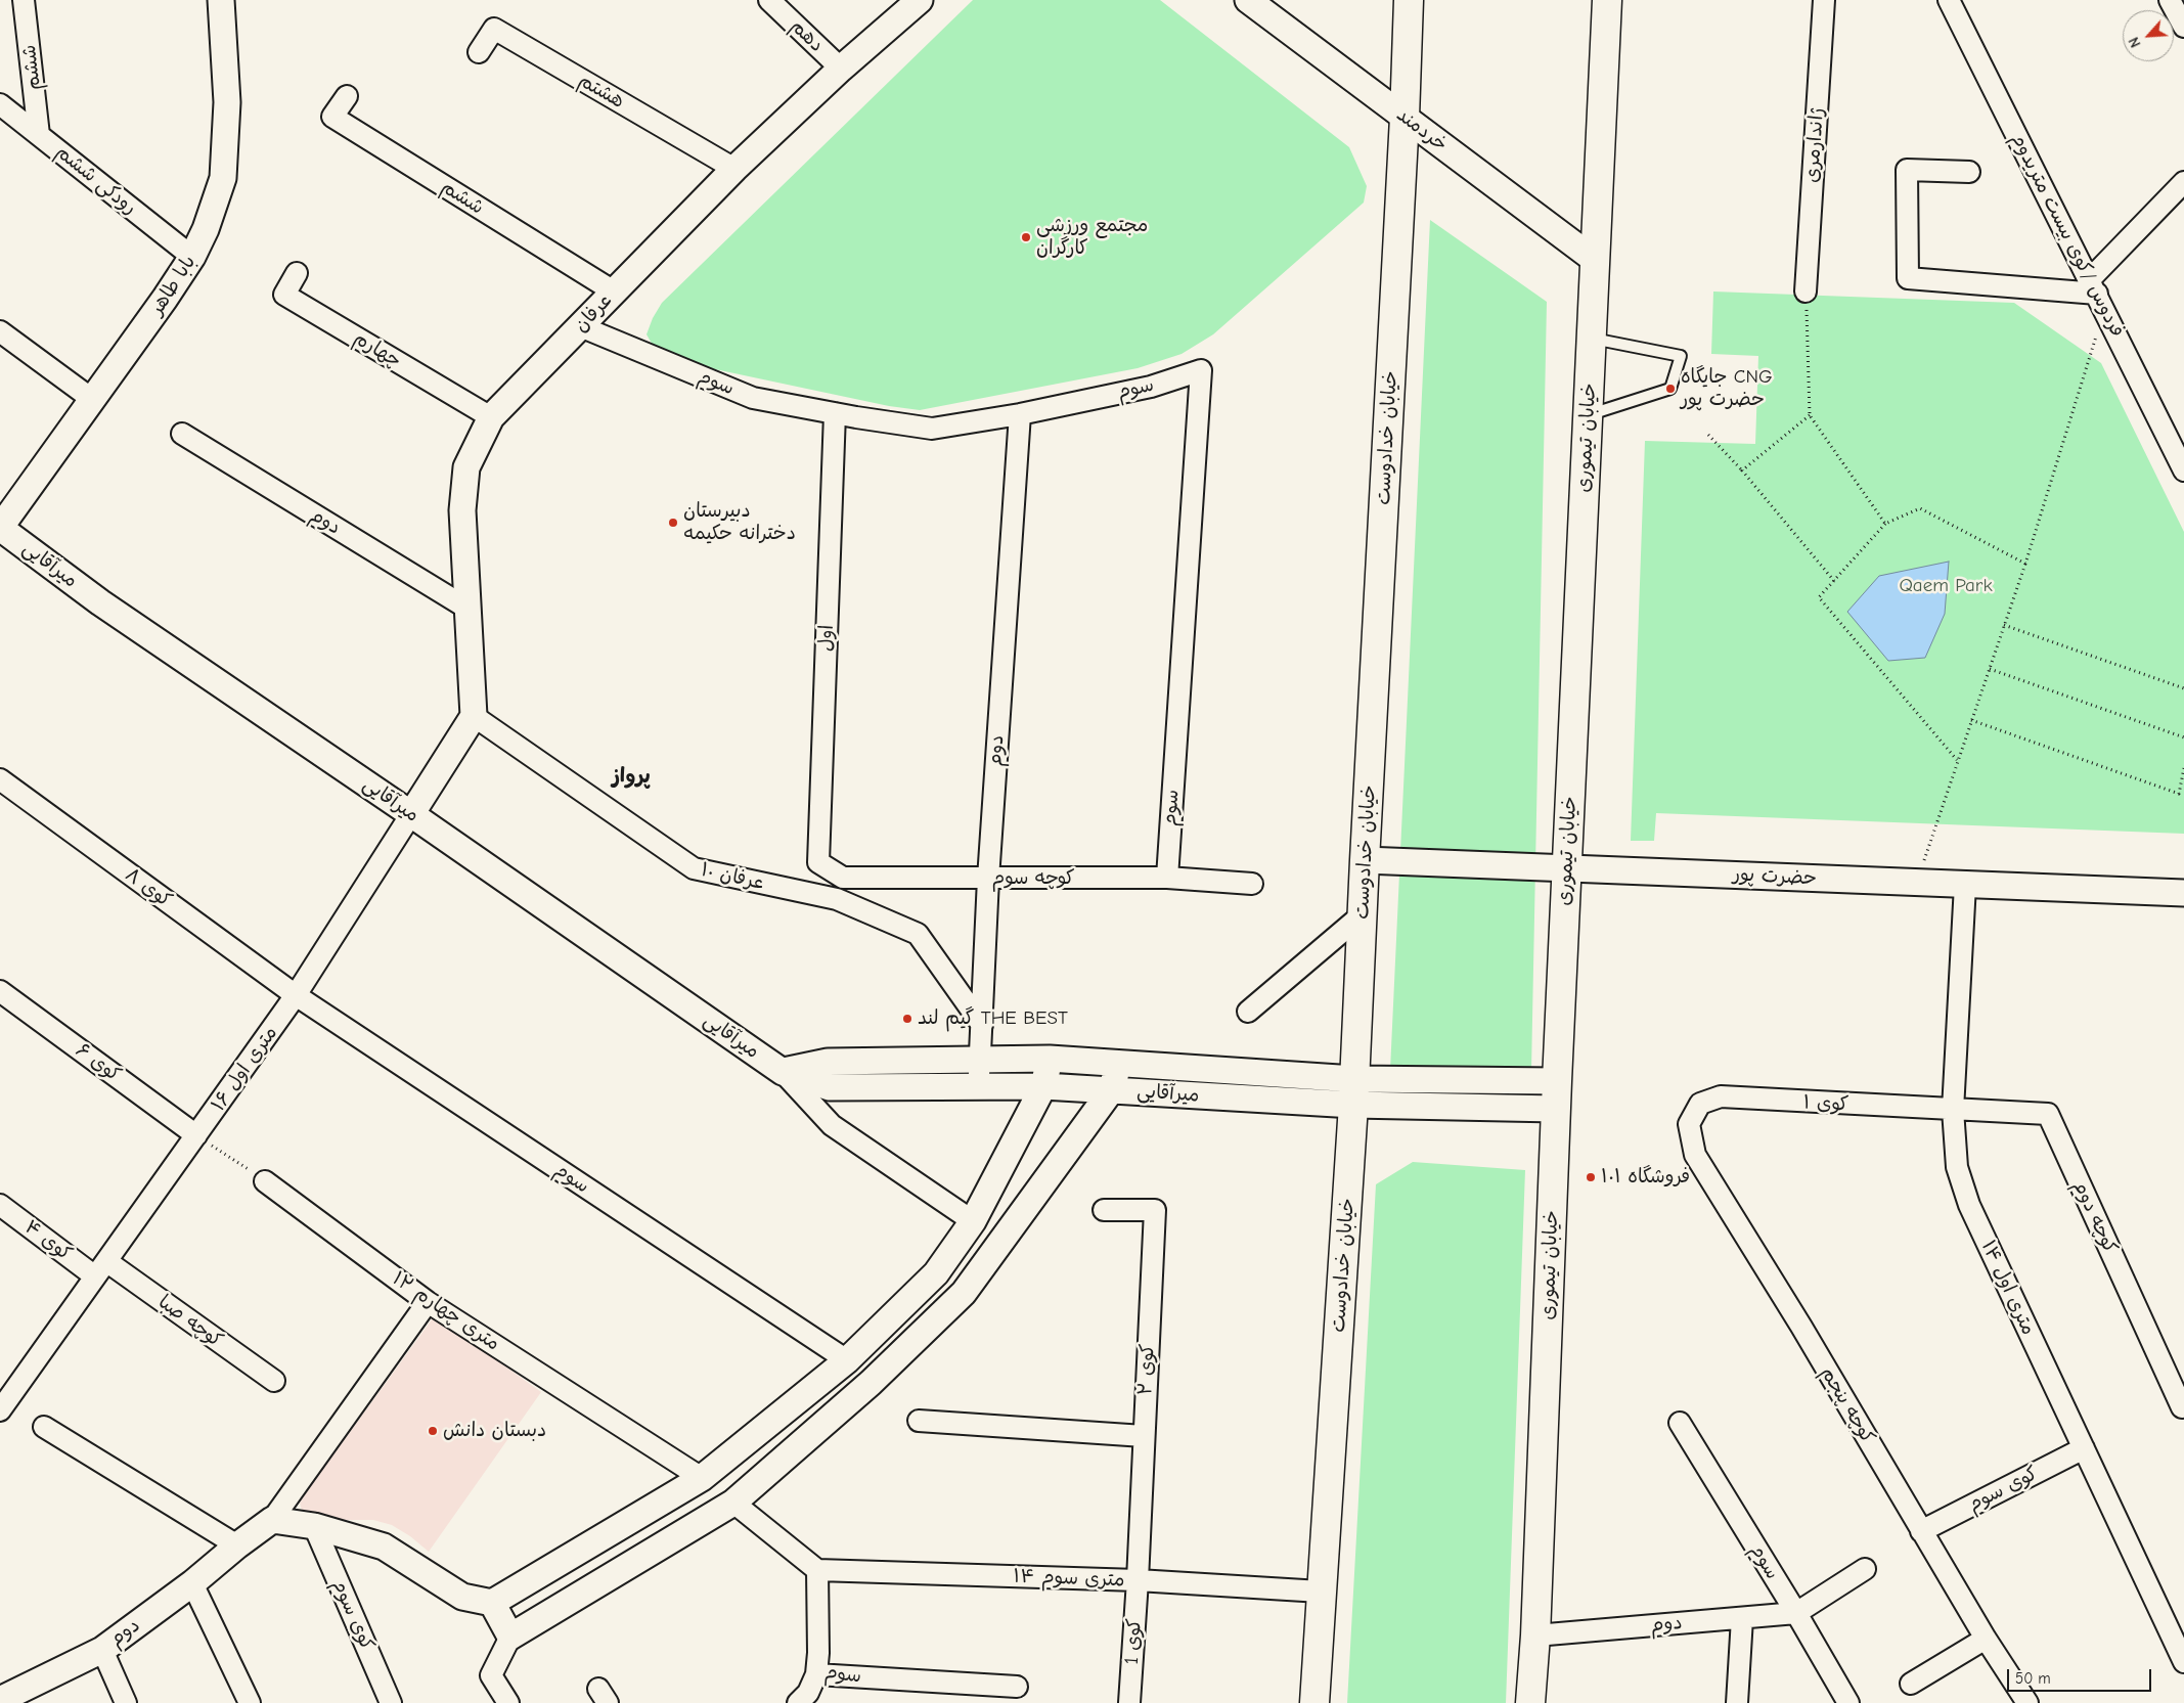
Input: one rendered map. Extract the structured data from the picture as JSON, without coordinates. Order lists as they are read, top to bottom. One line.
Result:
{"streets":{"main road":["خیابان خدادوست","خیابان تیموری"],"street":["دهم","ششم","هشتم","خردمند","ژاندارمری","رودکی ششم","فردوس /کوی بیست متریدوم","بابا طاهر","عرفان","چهارم","سوم","دوم","میرآقایی","اول","عرفان ۱۰","حضرت پور","کوچه سوم","کوی ۸","کوی ۶","۱۶ متری اول","کوی ۱","کوچه دوم","کوی ۴","۱۴ متری اول","۱۲ متری چهارم","کوچه صبا","کوی ۲","کوچه پنجم","کوی سوم","۱۴ متری سوم","کوی 1"]},"crossings":[["دهم","عرفان"],["ششم","رودکی ششم"],["ششم","عرفان"],["هشتم","عرفان"],["خردمند","خیابان خدادوست"],["خردمند","خیابان تیموری"],["رودکی ششم","بابا طاهر"],["بابا طاهر","میرآقایی"],["عرفان","چهارم"],["عرفان","سوم"],["عرفان","دوم"],["عرفان","عرفان ۱۰"],["عرفان","۱۶ متری اول"],["سوم","دوم"],["سوم","اول"],["سوم","کوچه سوم"],["سوم","کوی ۸"],["سوم","۱۶ متری اول"],["سوم","۱۴ متری سوم"],["خیابان خدادوست","میرآقایی"],["خیابان خدادوست","حضرت پور"],["خیابان خدادوست","۱۴ متری سوم"],["خیابان تیموری","دوم"],["خیابان تیموری","میرآقایی"],["خیابان تیموری","حضرت پور"],["دوم","میرآقایی"],["دوم","عرفان ۱۰"],["دوم","کوچه سوم"],["میرآقایی","۱۶ متری اول"],["اول","کوچه سوم"],["عرفان ۱۰","۱۶ متری اول"],["حضرت پور","۱۴ متری اول"],["کوی ۸","۱۶ متری اول"],["کوی ۶","۱۶ متری اول"],["۱۶ متری اول","کوی ۴"],["۱۶ متری اول","کوچه صبا"],["کوی ۱","کوچه دوم"],["کوی ۱","۱۴ متری اول"],["کوی ۱","کوچه پنجم"],["کوچه دوم","۱۴ متری اول"],["کوی ۴","کوچه صبا"],["۱۴ متری اول","کوی سوم"],["کوی ۲","۱۴ متری سوم"],["کوی ۲","کوی 1"],["کوچه پنجم","کوی سوم"],["۱۴ متری سوم","کوی 1"]],"districts":["پرواز"],"parks":["Qaem Park"],"places":["مجتمع ورزشی کارگران","جایگاه CNG حضرت پور","دبیرستان دخترانه حکیمه","گیم لند THE BEST","فروشگاه ۱۰۱","دبستان دانش"],"scale_bar":"50 m","north":"bottom left"}
